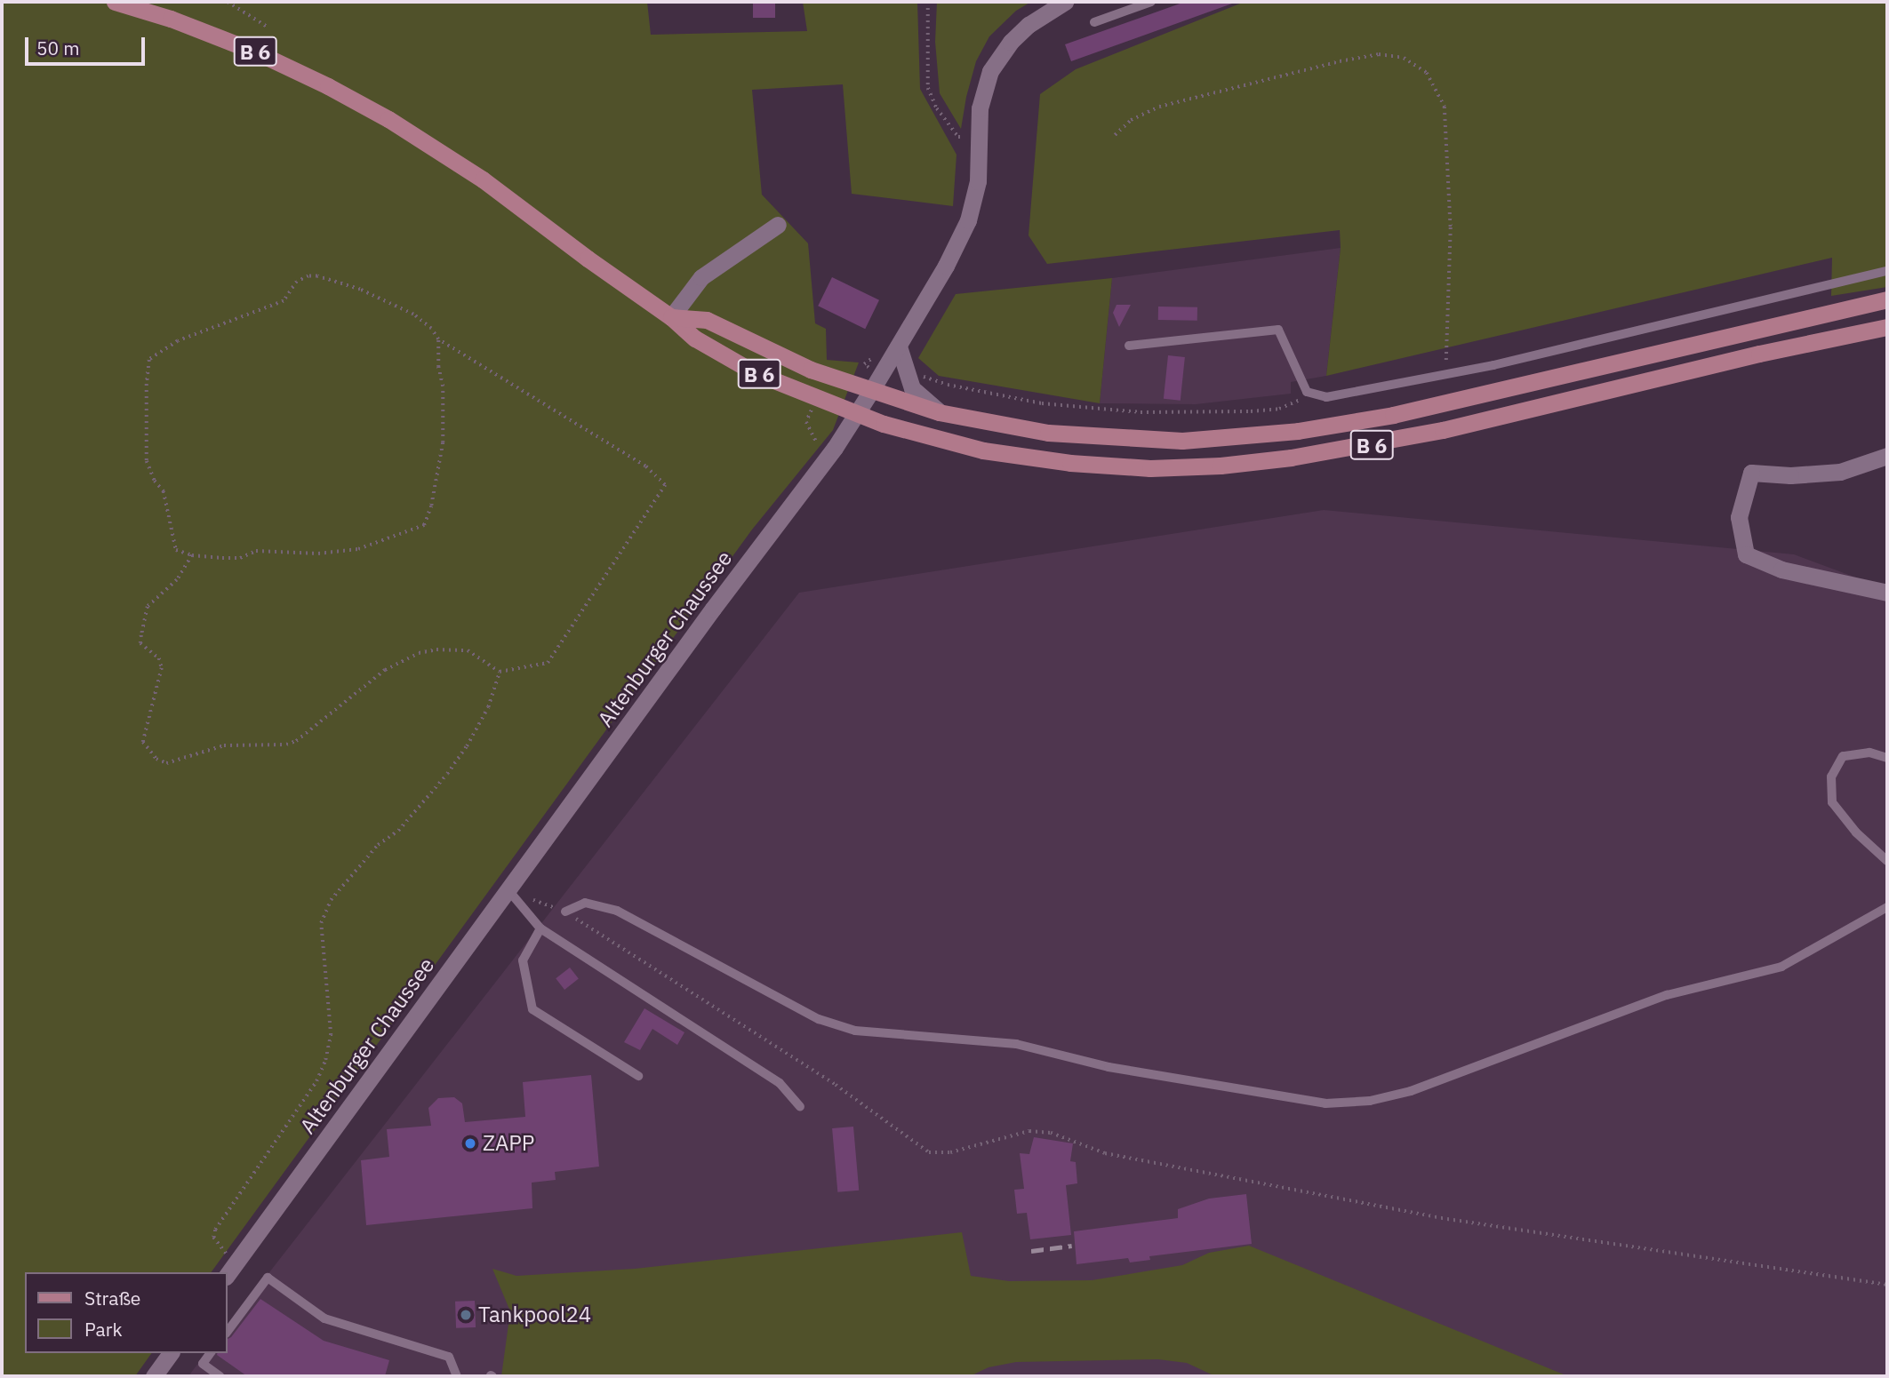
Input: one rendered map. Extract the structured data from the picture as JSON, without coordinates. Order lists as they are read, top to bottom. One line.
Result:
{"streets":{"main road":["B 6","Altenburger Chaussee"]},"crossings":[["B 6","Altenburger Chaussee"]],"places":["ZAPP","Tankpool24"],"legend":["Straße","Park"],"scale_bar":"50 m"}
